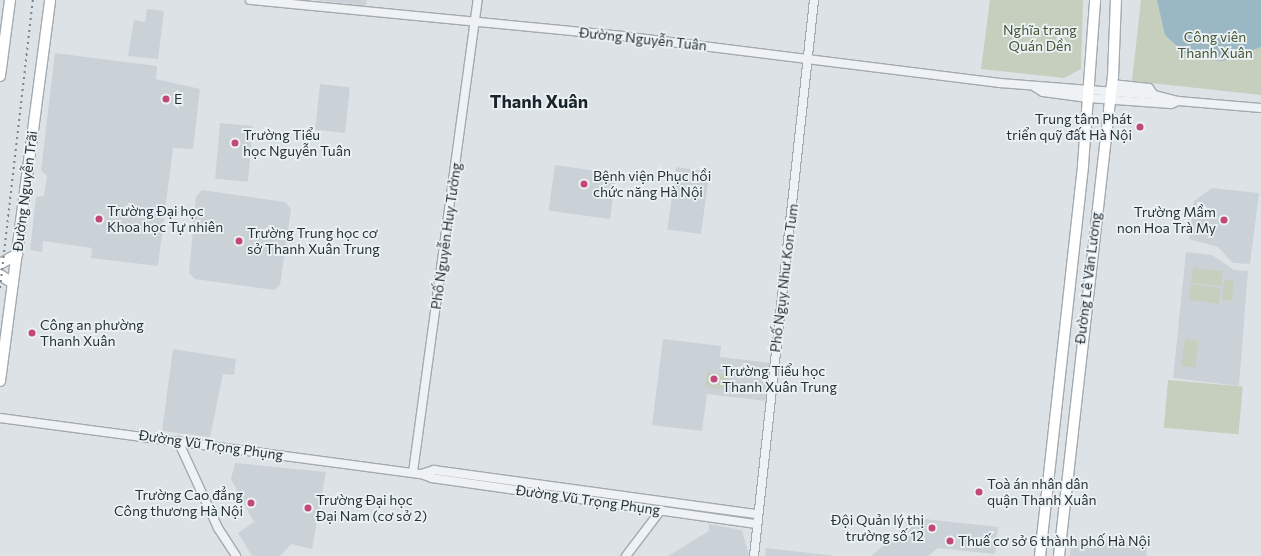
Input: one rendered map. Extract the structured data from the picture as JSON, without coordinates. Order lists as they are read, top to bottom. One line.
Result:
{"streets":{"main road":["Đường Nguyễn Trãi","Đường Lê Văn Lương"],"street":["Đường Nguyễn Tuân","Phố Nguyễn Huy Tưởng","Phố Ngụy Như Kon Tum","Đường Vũ Trọng Phụng"]},"crossings":[["Đường Nguyễn Tuân","Phố Nguyễn Huy Tưởng"],["Đường Nguyễn Tuân","Phố Ngụy Như Kon Tum"],["Đường Nguyễn Tuân","Đường Lê Văn Lương"],["Phố Nguyễn Huy Tưởng","Đường Vũ Trọng Phụng"],["Phố Ngụy Như Kon Tum","Đường Vũ Trọng Phụng"]],"districts":["Thanh Xuân"],"parks":["Nghĩa trang Quán Dền","Công viên Thanh Xuân"],"places":["E","Trung tâm Phát triển quỹ đất Hà Nội","Trường Tiểu học Nguyễn Tuân","Bệnh viện Phục hồi chức năng Hà Nội","Trường Đại học Khoa học Tự nhiên","Trường Mầm non Hoa Trà My","Trường Trung học cơ sở Thanh Xuân Trung","Công an phường Thanh Xuân","Trường Tiểu học Thanh Xuân Trung","Toà án nhân dân quận Thanh Xuân","Trường Cao đẳng Công thương Hà Nội","Trường Đại học Đại Nam (cơ sở 2)","Đội Quản lý thị trường số 12","Thuế cơ sở 6 thành phố Hà Nội"]}
